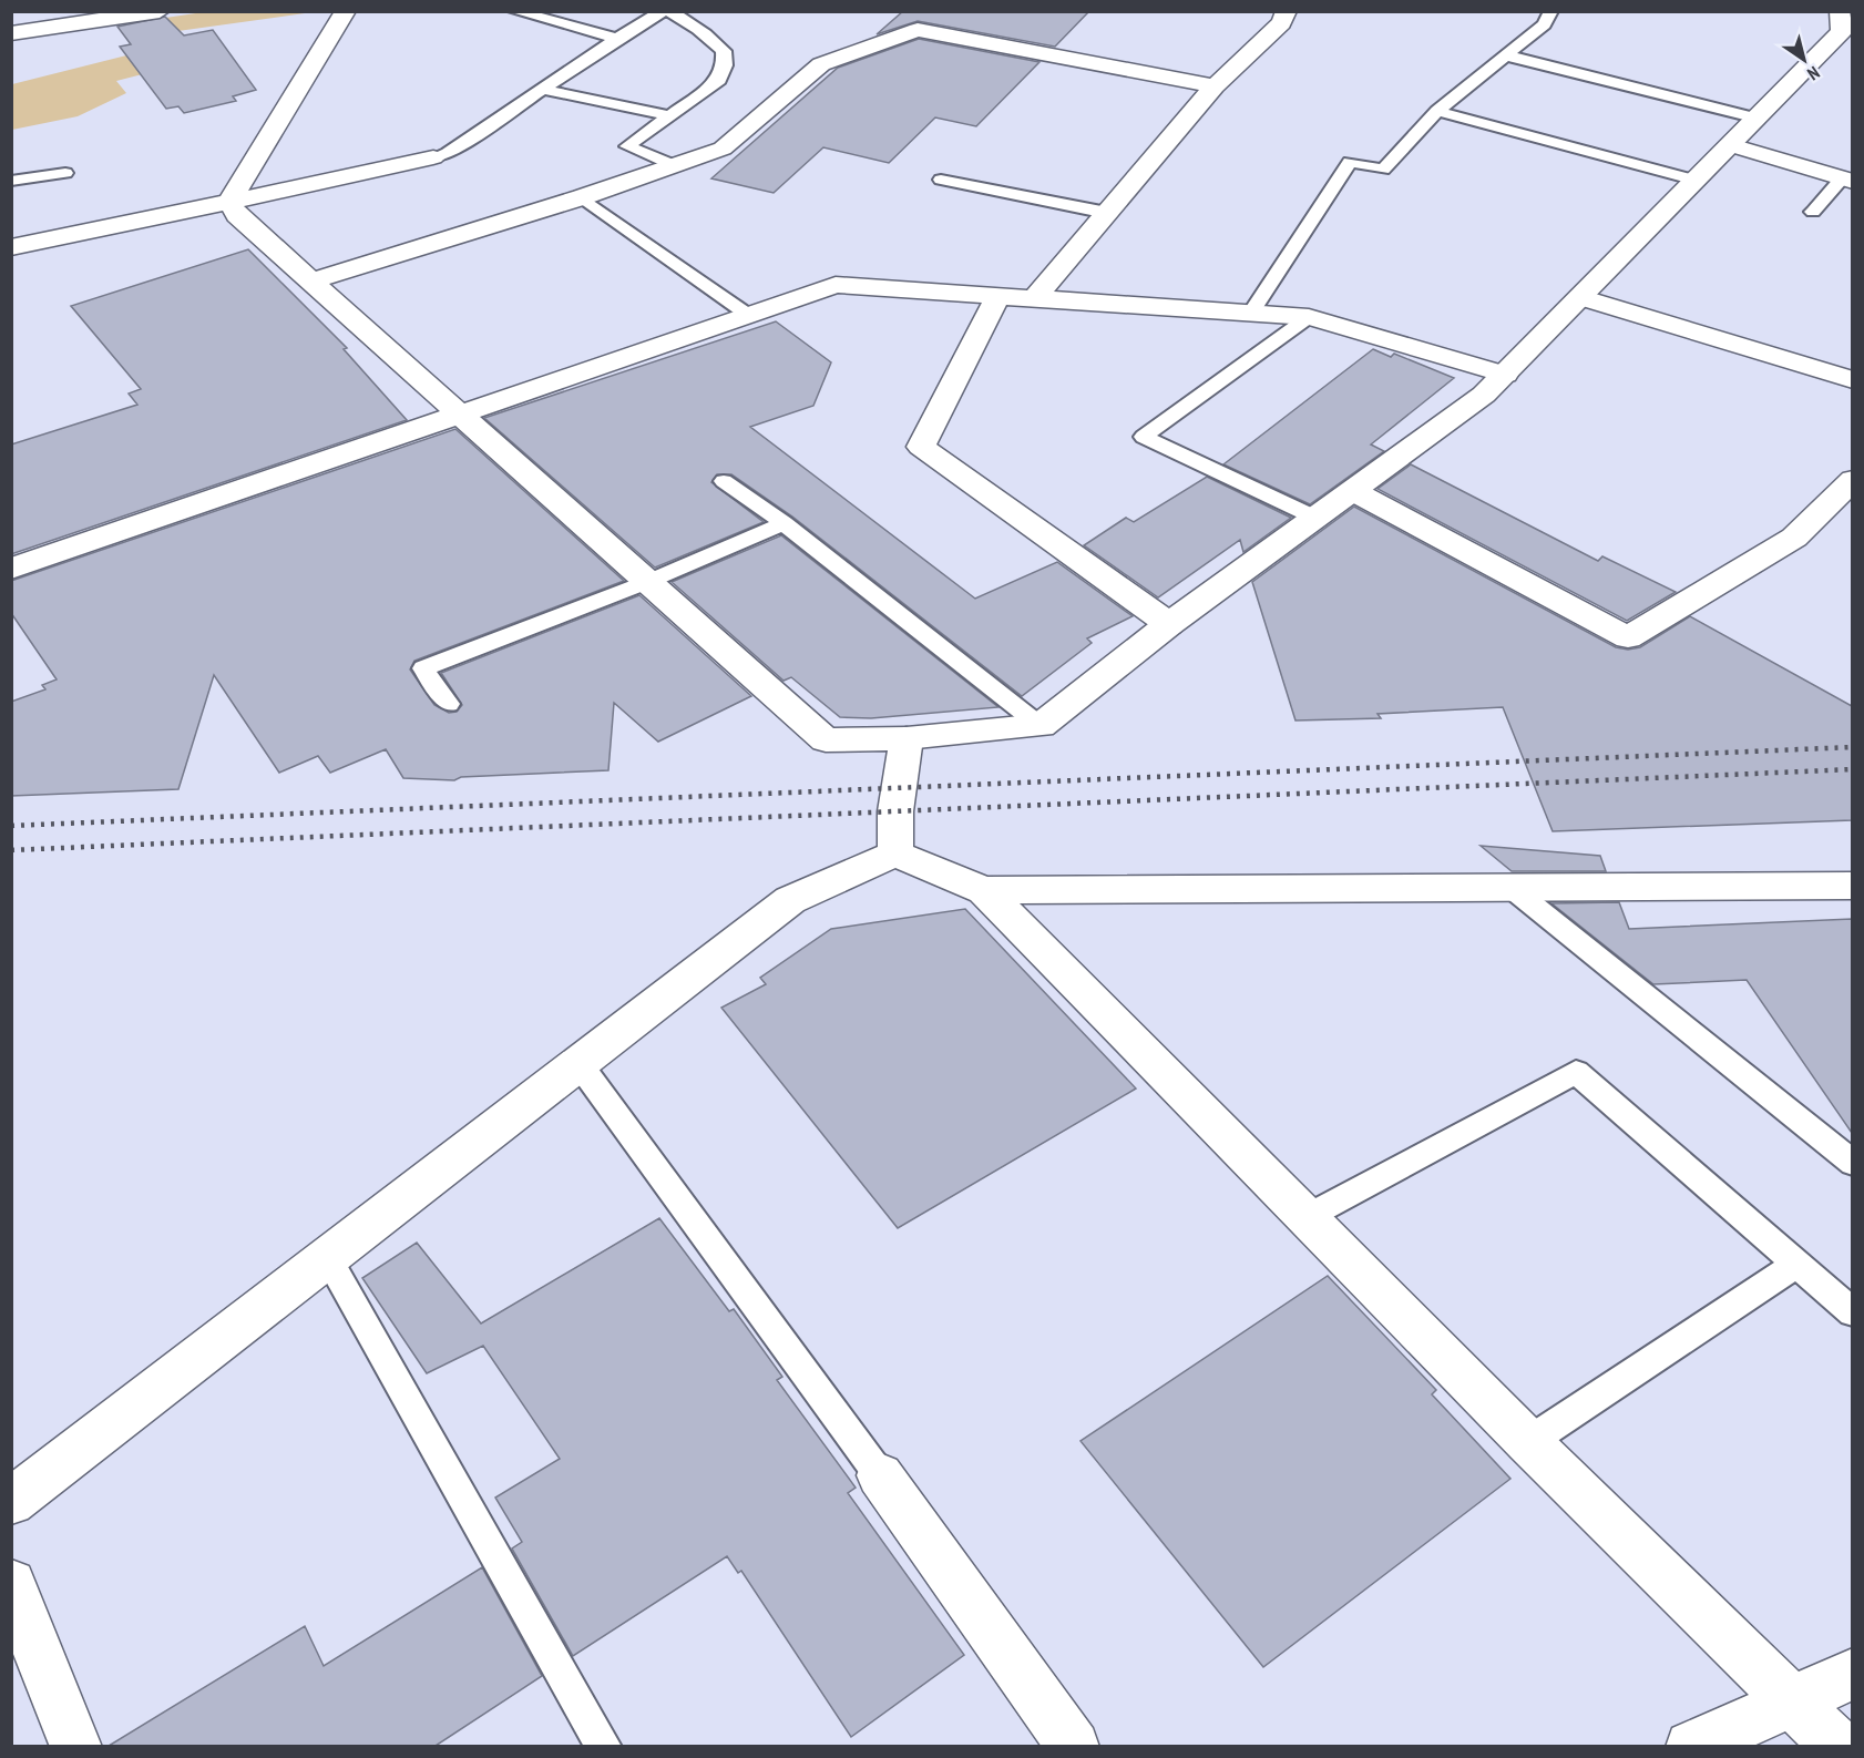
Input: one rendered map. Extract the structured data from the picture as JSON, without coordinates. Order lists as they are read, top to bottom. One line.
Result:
{"north":"bottom right"}
